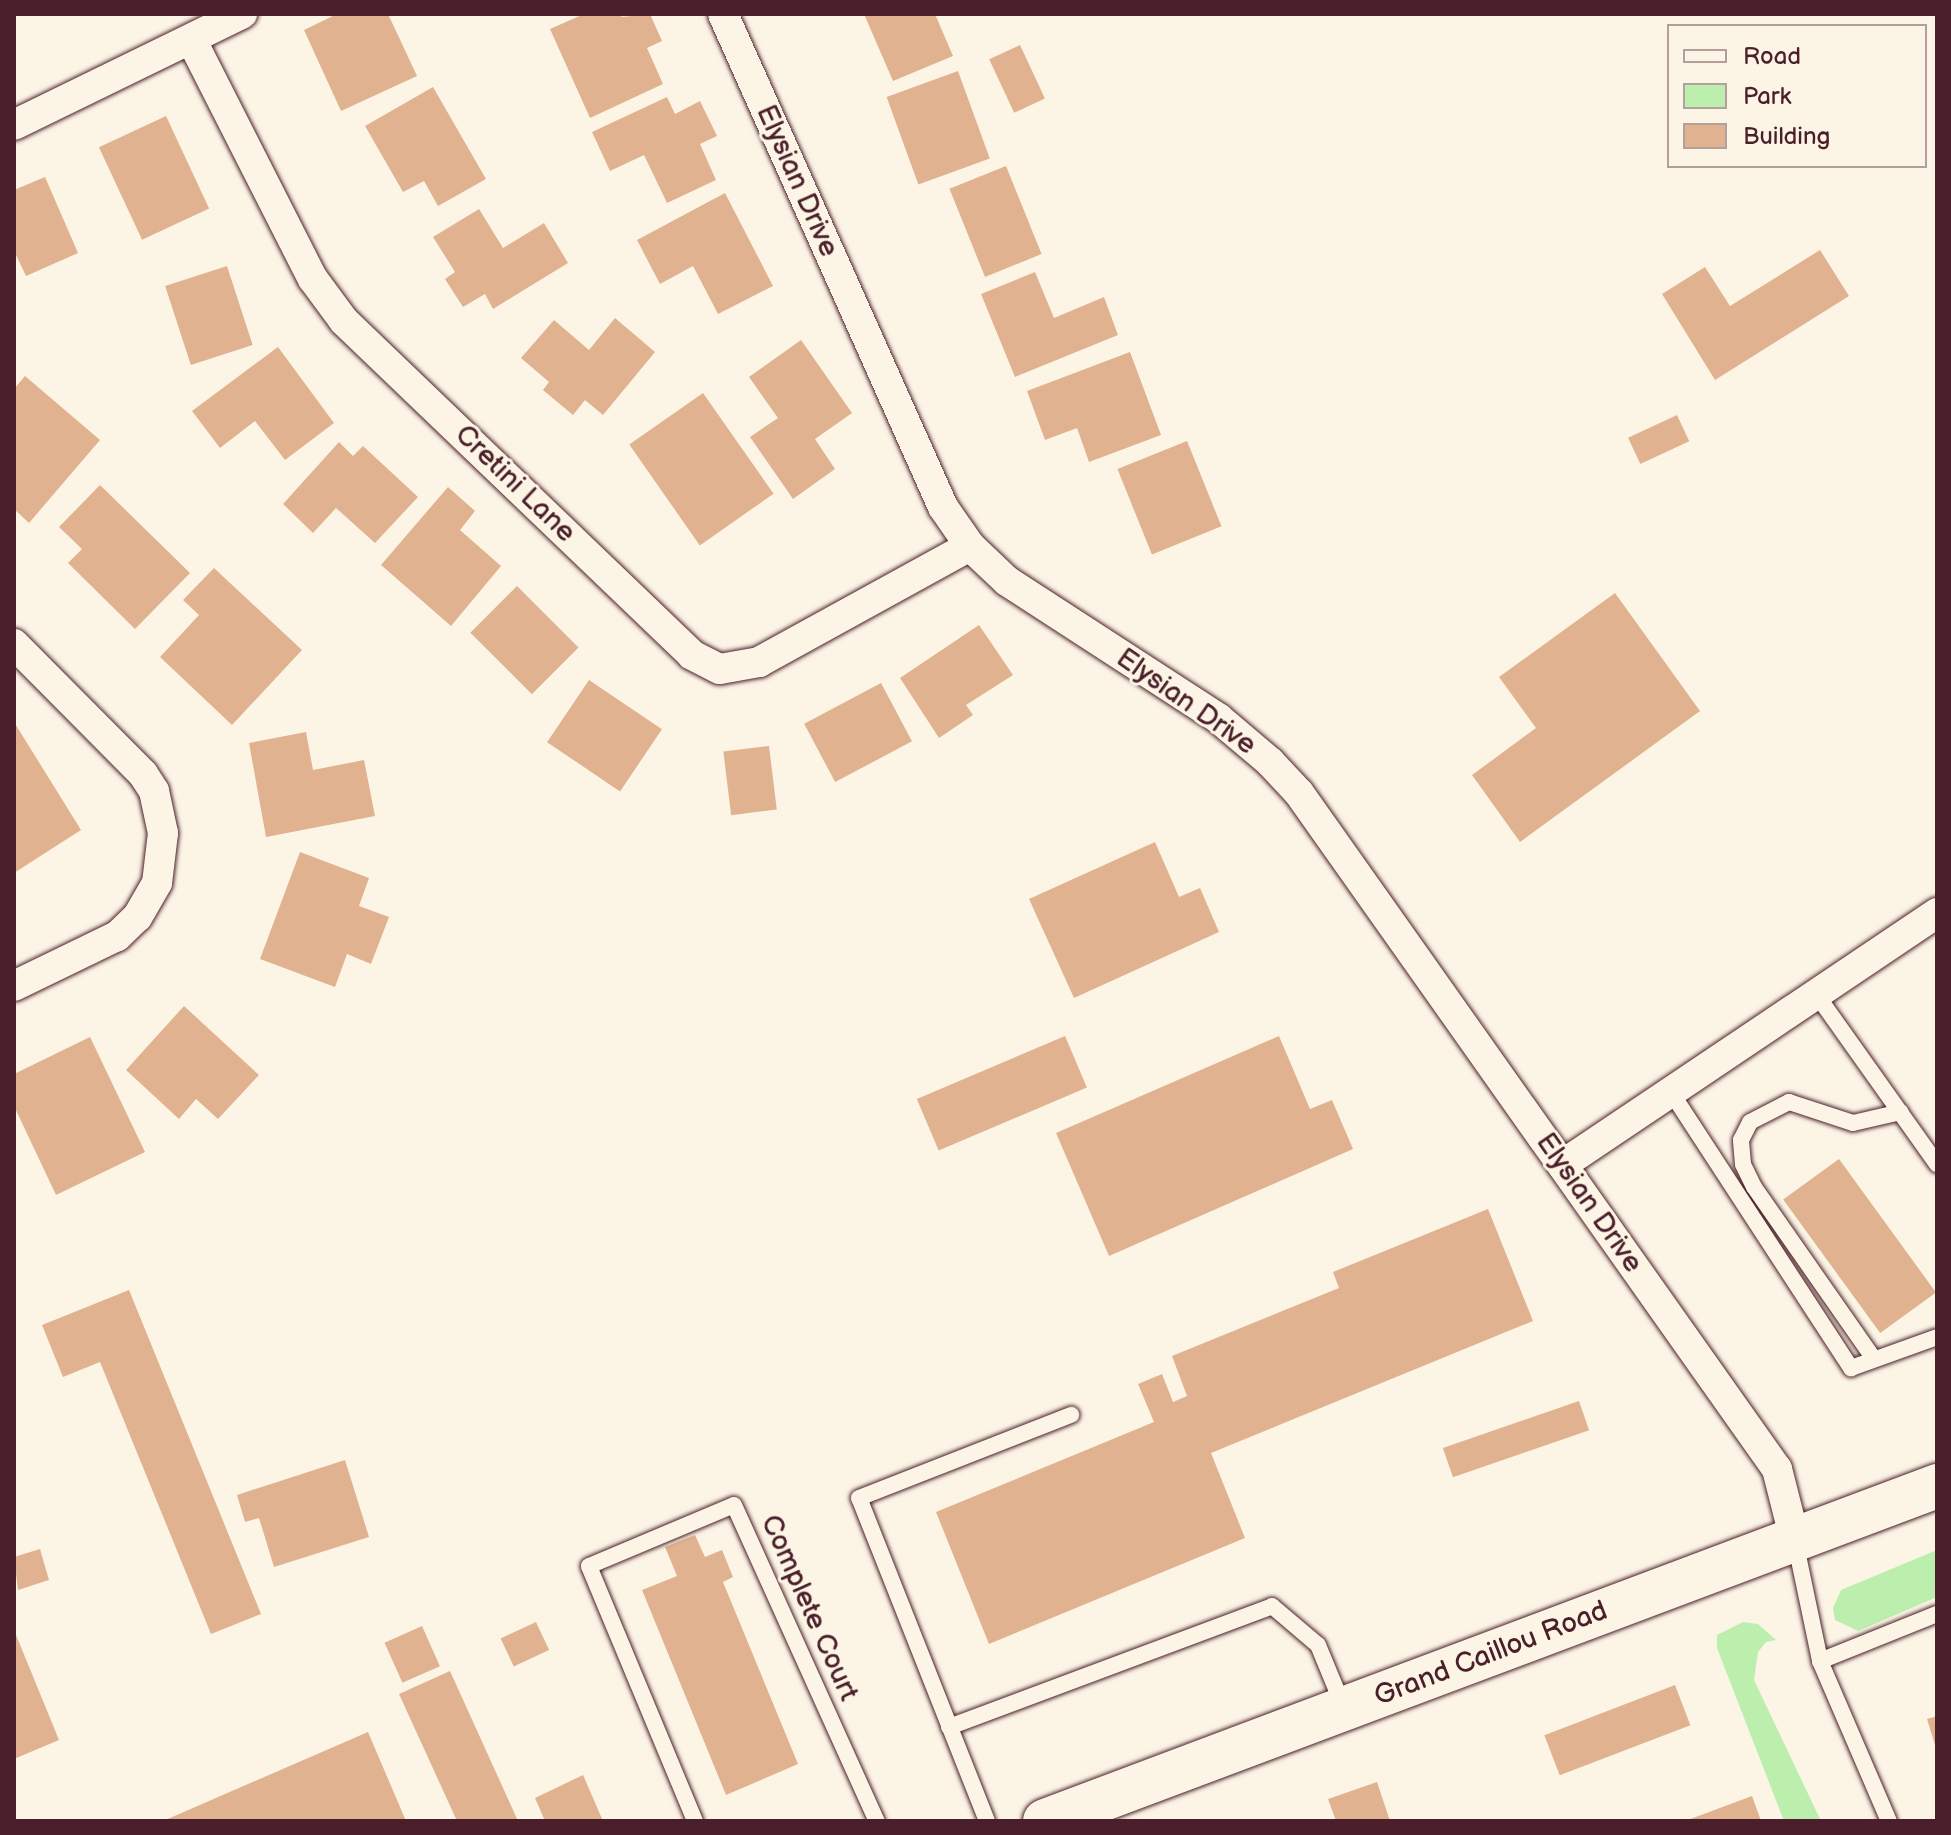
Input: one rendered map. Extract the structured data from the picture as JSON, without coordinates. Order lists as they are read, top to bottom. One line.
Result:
{"streets":{"main road":["Grand Caillou Road"],"street":["Elysian Drive","Cretini Lane"],"lane":["Complete Court"]},"crossings":[["Elysian Drive","Cretini Lane"],["Elysian Drive","Grand Caillou Road"]],"legend":["Road","Park","Building"]}
